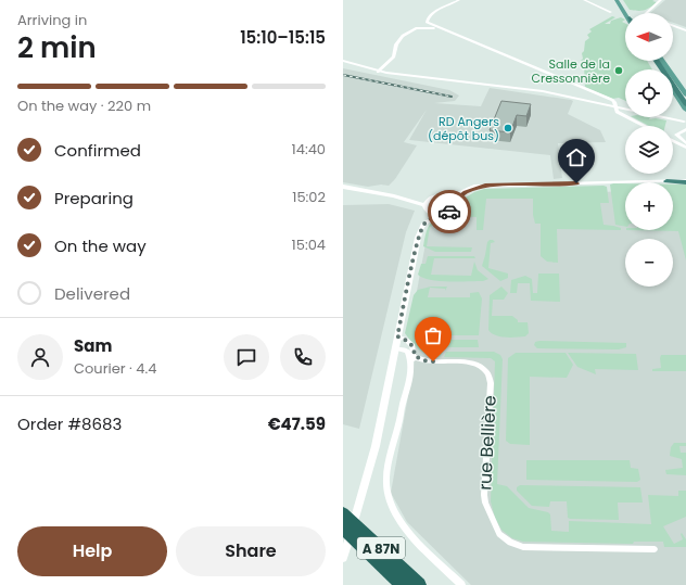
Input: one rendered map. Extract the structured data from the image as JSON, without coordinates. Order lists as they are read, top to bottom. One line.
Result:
{"streets":{"highway":["A 87N"],"street":["rue Bellière"]},"places":["Salle de la Cressonnière","RD Angers (dépôt bus)"],"north":"left","page":{"heading":["2 min","Arriving in","15:10–15:15"],"panel":["Sam","Courier · 4.4","Order #8683","€47.59"],"map_buttons":["+","−"],"bar":"On the way · 220 m","list":[["Confirmed","14:40"],["Preparing","15:02"],["On the way","15:04"],"Delivered"],"buttons":["Help","Share"]}}
